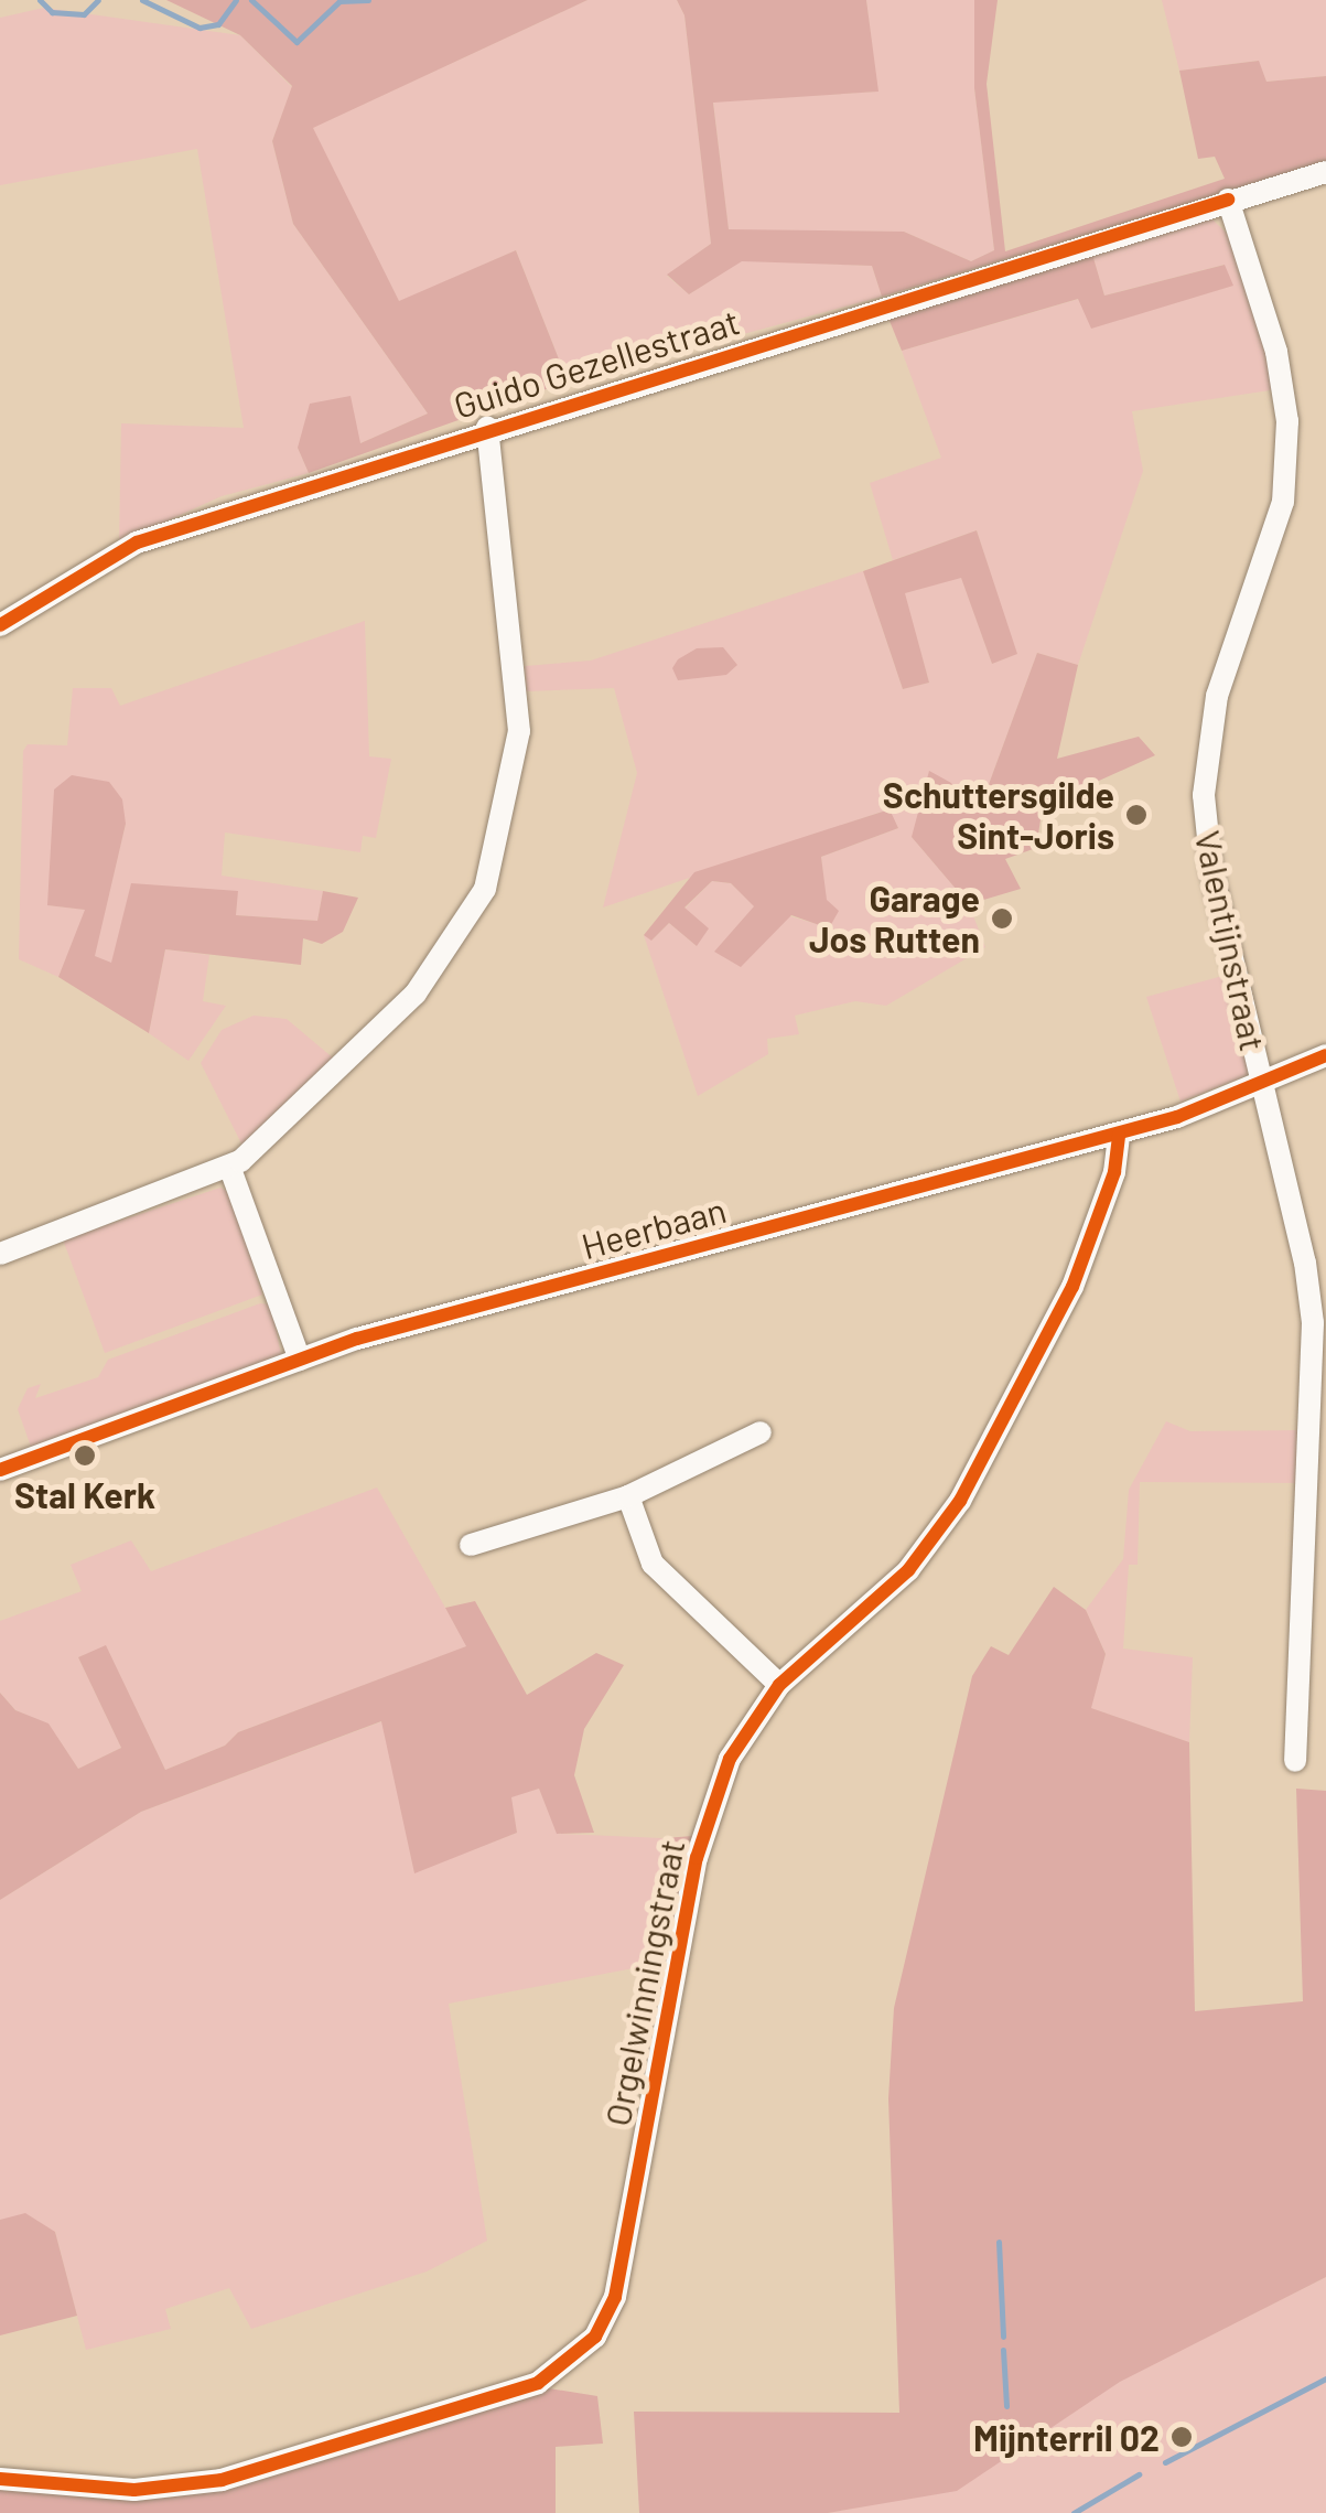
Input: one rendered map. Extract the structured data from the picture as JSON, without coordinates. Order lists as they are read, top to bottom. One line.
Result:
{"streets":{"street":["Guido Gezellestraat","Valentijnstraat","Heerbaan","Orgelwinningstraat"]},"crossings":[["Guido Gezellestraat","Valentijnstraat"],["Valentijnstraat","Heerbaan"],["Heerbaan","Orgelwinningstraat"]],"places":["Schuttersgilde Sint-Joris","Garage Jos Rutten","Stal Kerk","Mijnterril 02"]}
